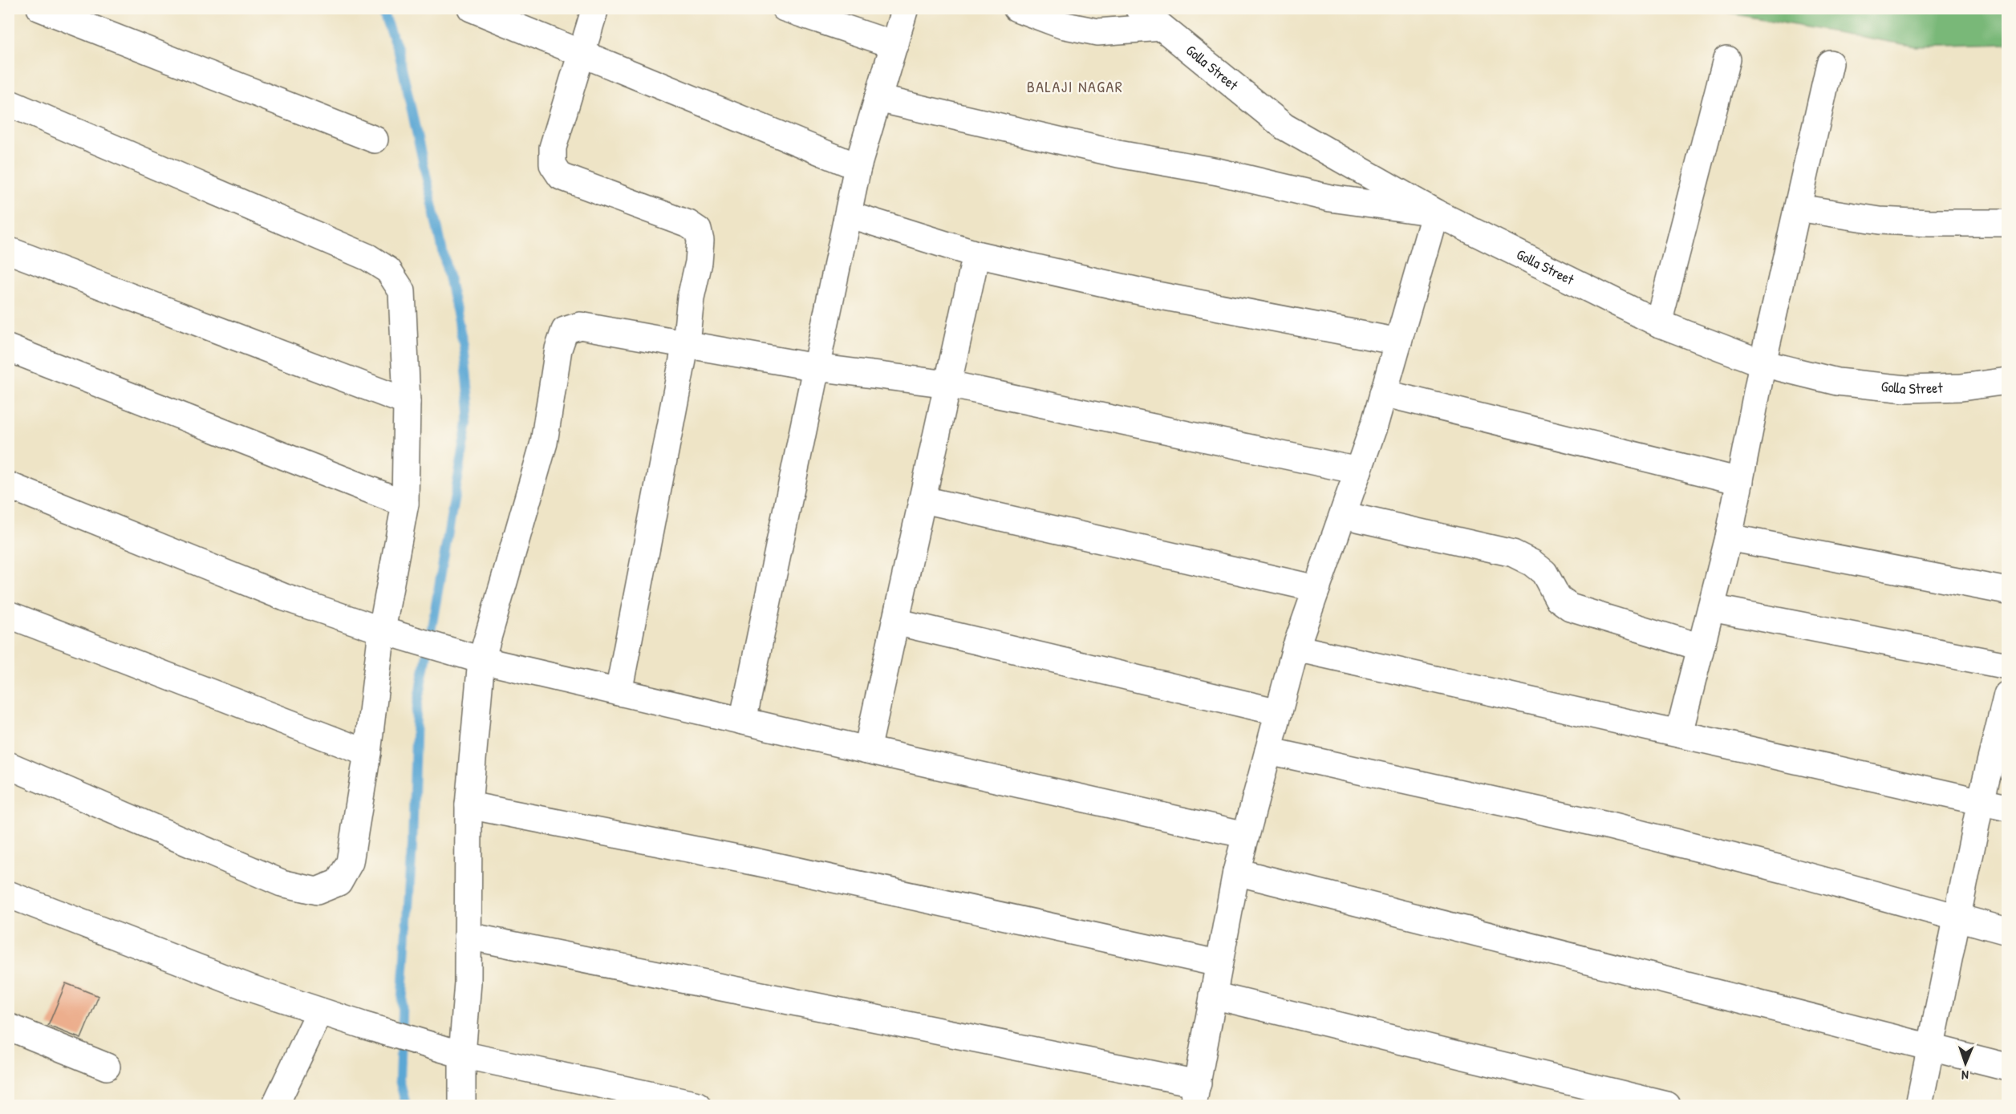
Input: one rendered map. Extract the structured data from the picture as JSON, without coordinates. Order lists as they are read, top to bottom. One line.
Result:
{"streets":{"street":["Golla Street"]},"districts":["BALAJI NAGAR"],"north":"bottom"}
